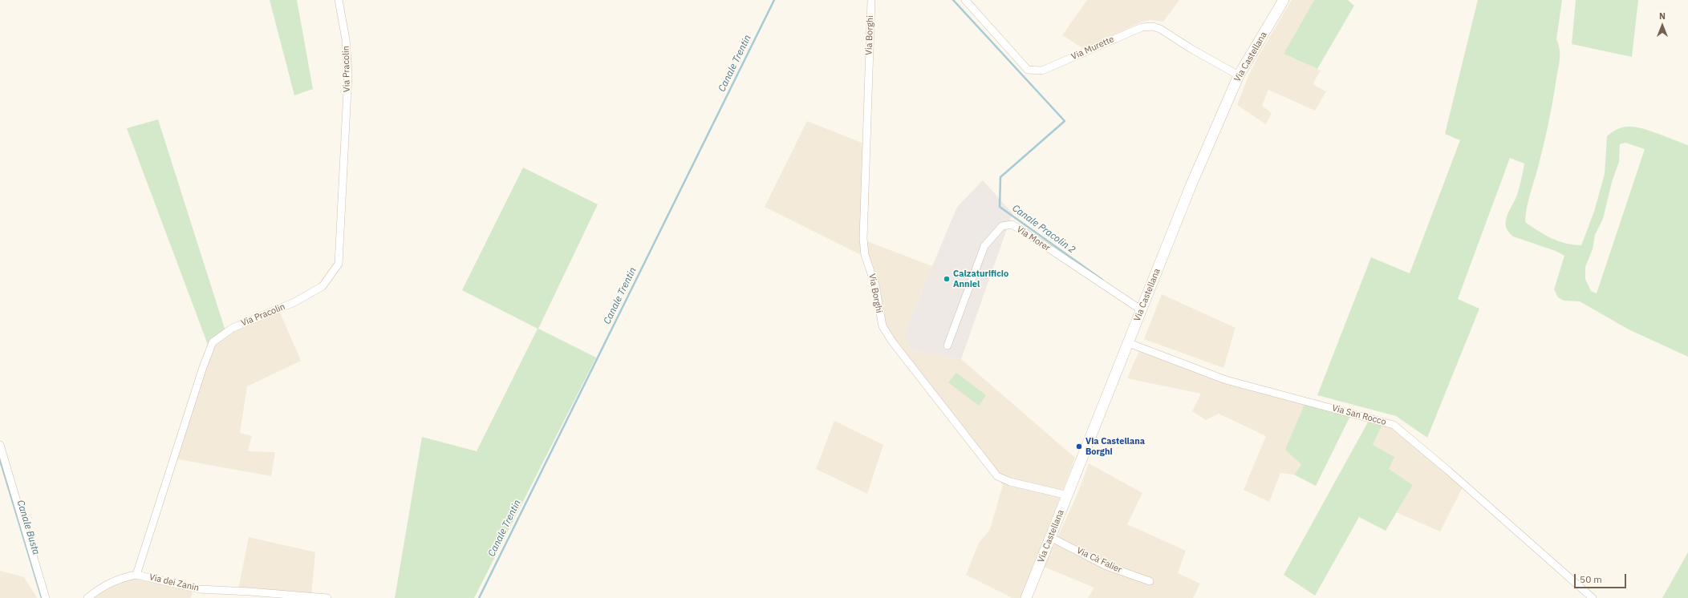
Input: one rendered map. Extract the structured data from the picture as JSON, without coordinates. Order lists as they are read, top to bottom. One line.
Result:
{"streets":{"main road":["Via Castellana"],"street":["Via Borghi","Via Murette","Via Pracolin","Via Morer","Via San Rocco","Via Cà Falier","Via dei Zanin"]},"crossings":[["Via Borghi","Via Castellana"],["Via Murette","Via Castellana"],["Via Castellana","Via Morer"],["Via Castellana","Via San Rocco"],["Via Castellana","Via Cà Falier"],["Via Pracolin","Via dei Zanin"]],"water":["Canale Trentin","Canale Pracolin 2","Canale Busta"],"places":["Calzaturificio Anniel","Via Castellana Borghi"],"scale_bar":"50 m","north":"top"}
